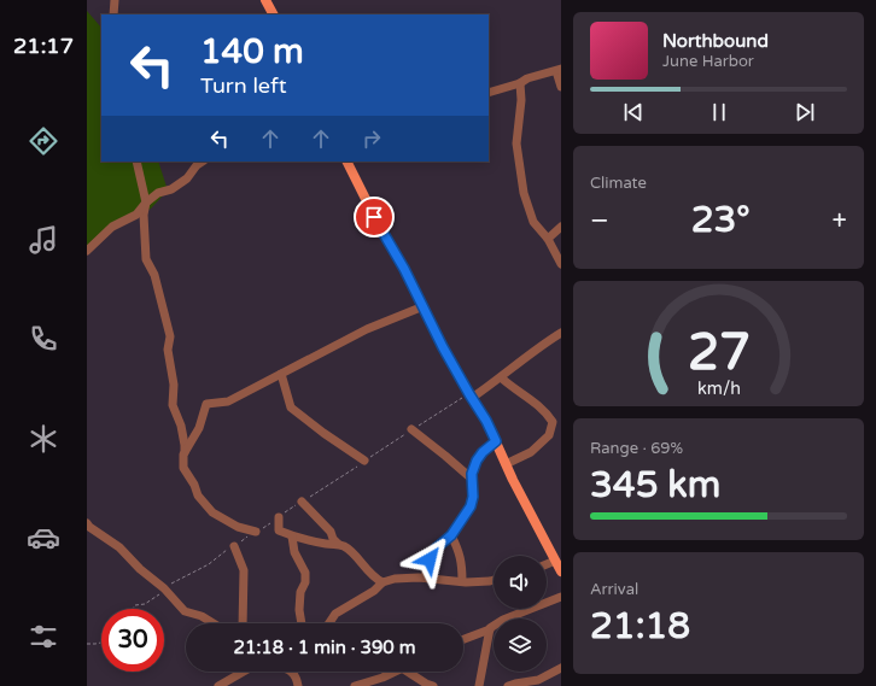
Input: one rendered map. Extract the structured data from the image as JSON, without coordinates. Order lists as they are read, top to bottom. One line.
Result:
{"page":{"tabs":"21:17","turn":["140 m","Turn left"],"song":["Northbound","June Harbor"],"tile":["Climate",["Range · 69%","345 km"],["Arrival","21:18"]],"heat":["−","23°","+"],"limit":"30","trip":"21:18 · 1 min · 390 m","gauge":["27","km/h"]}}
